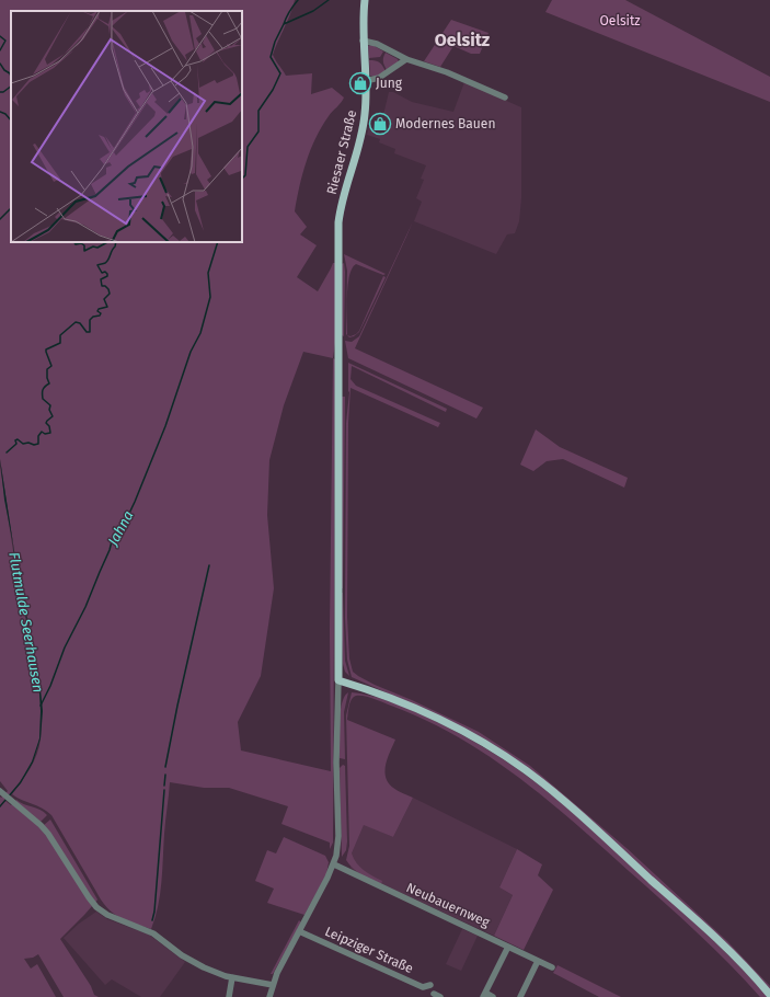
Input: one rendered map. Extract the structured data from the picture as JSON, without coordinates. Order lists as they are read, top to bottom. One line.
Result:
{"streets":{"main road":["Riesaer Straße"],"street":["Neubauernweg","Leipziger Straße"]},"districts":["Oelsitz"],"water":["Jahna","Flutmulde Seerhausen"],"parks":["Oelsitz"],"places":{"shop":["Jung","Modernes Bauen"]}}
